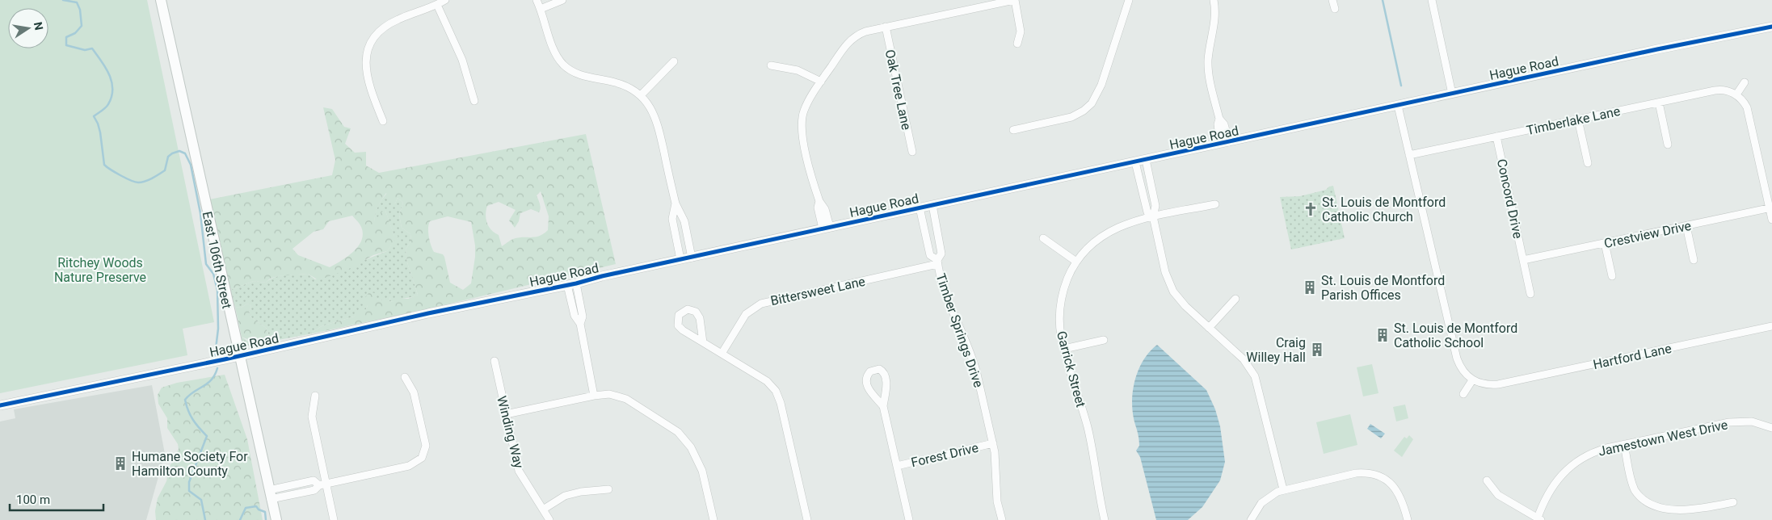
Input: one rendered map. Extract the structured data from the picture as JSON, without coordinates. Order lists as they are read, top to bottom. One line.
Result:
{"streets":{"main road":["East 106th Street"],"street":["Hague Road","Oak Tree Lane","Timberlake Lane","Concord Drive","Crestview Drive","Bittersweet Lane","Timber Springs Drive","Hartford Lane","Garrick Street","Winding Way","Jamestown West Drive","Forest Drive"]},"crossings":[["Hague Road","East 106th Street"],["Hague Road","Timber Springs Drive"],["Timberlake Lane","Concord Drive"],["Concord Drive","Crestview Drive"],["Bittersweet Lane","Timber Springs Drive"],["Timber Springs Drive","Forest Drive"]],"parks":["Ritchey Woods Nature Preserve"],"places":{"church":["St. Louis de Montford Catholic Church"],"building":["St. Louis de Montford Parish Offices","St. Louis de Montford Catholic School","Craig Willey Hall","Humane Society For Hamilton County"]},"scale_bar":"100 m","north":"right"}
